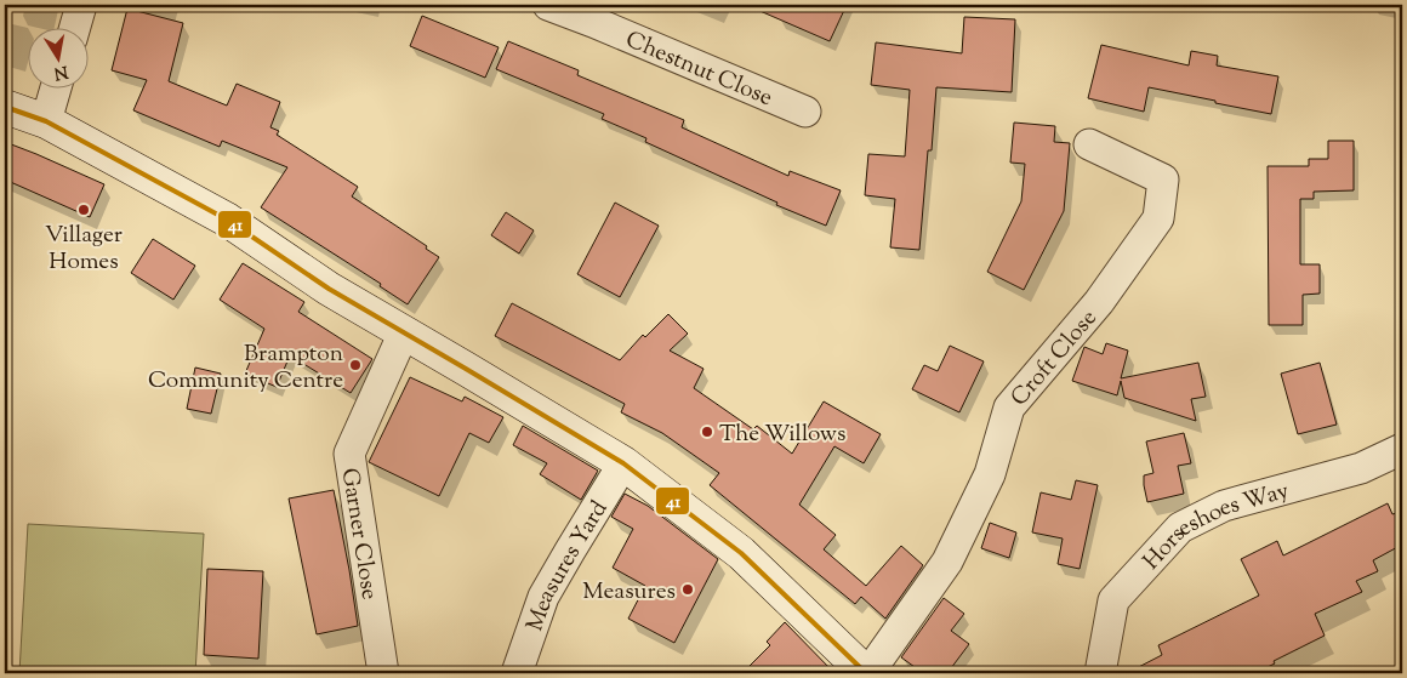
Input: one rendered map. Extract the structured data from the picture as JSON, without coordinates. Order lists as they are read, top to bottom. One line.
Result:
{"streets":{"street":["Chestnut Close","Croft Close","Horseshoes Way","Garner Close","Measures Yard"]},"places":["Villager Homes","Brampton Community Centre","The Willows","Measures"],"lines":["transit line 41"],"north":"bottom"}
